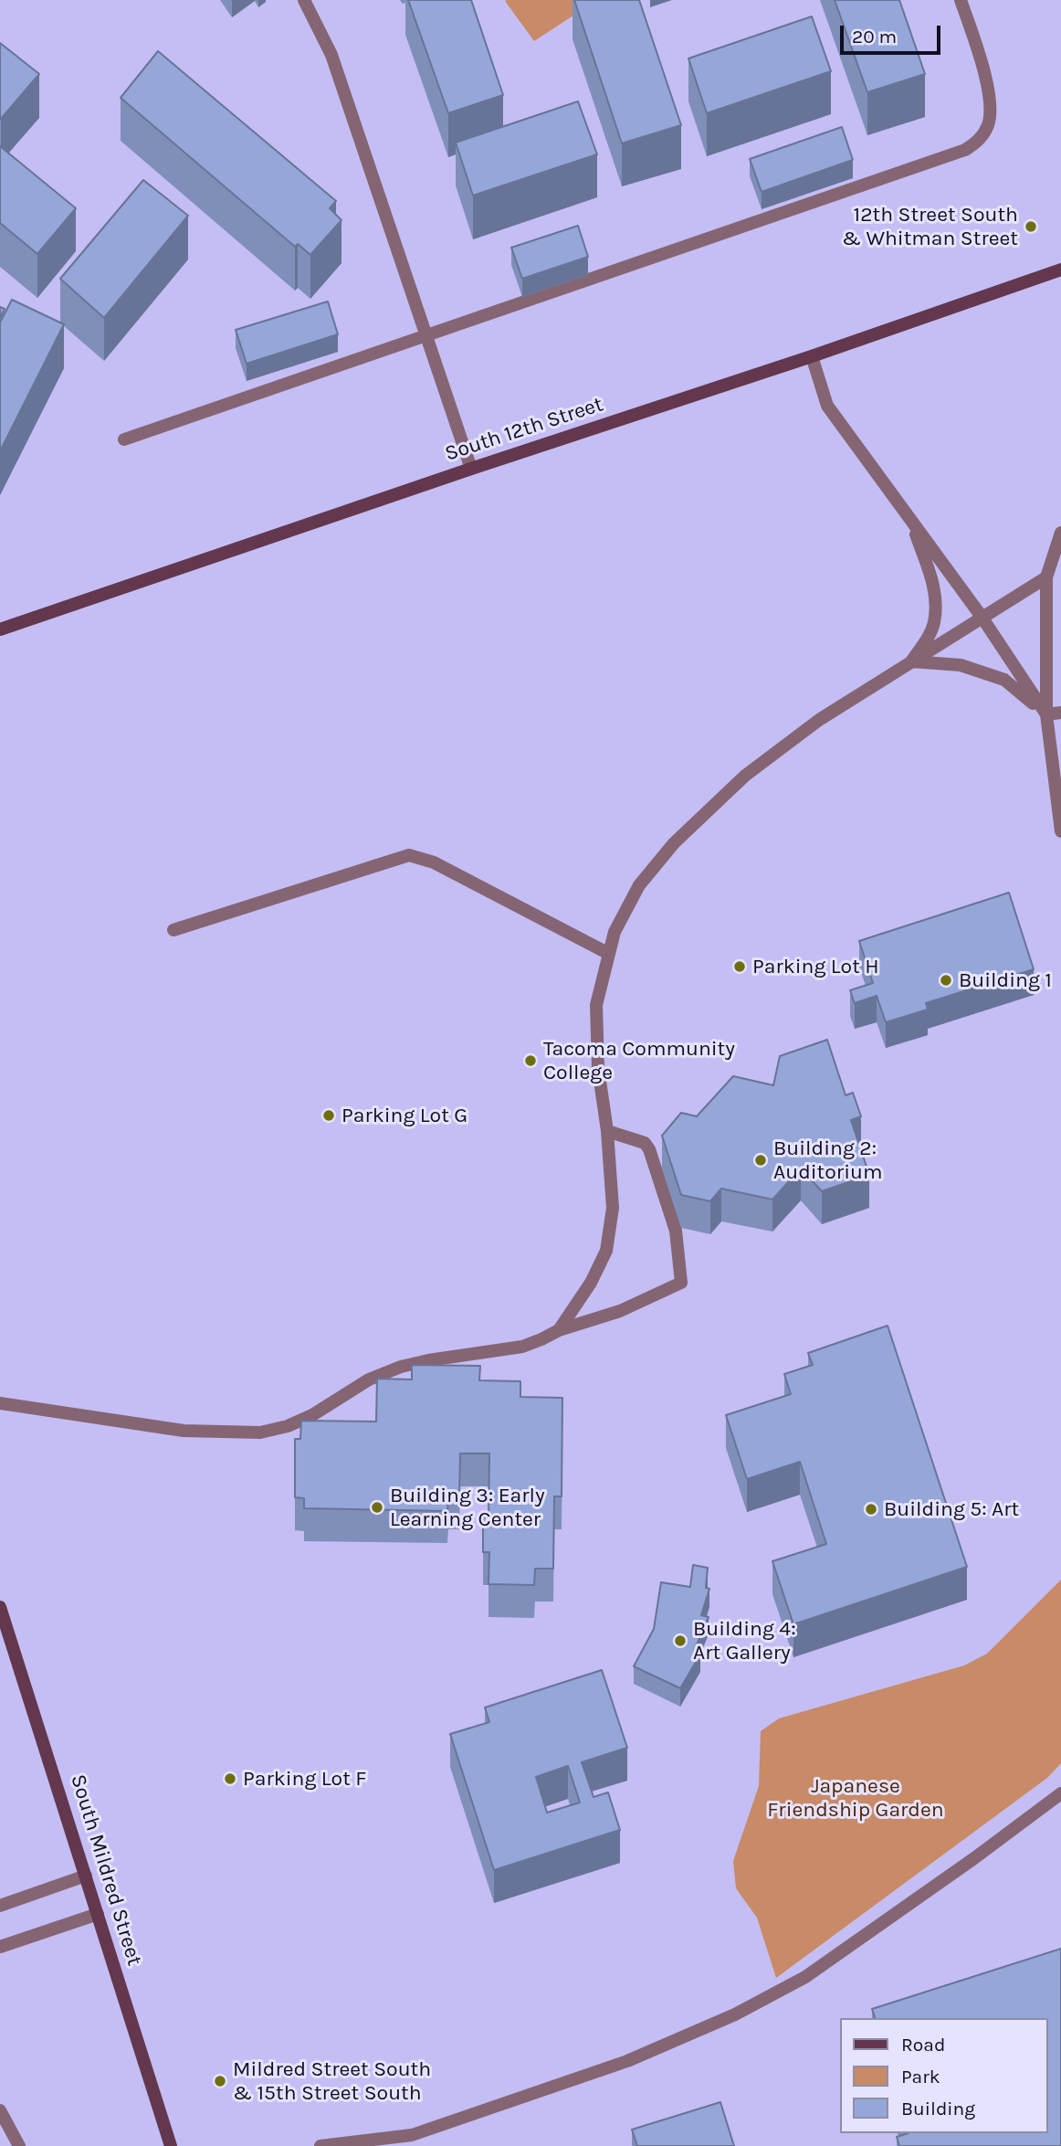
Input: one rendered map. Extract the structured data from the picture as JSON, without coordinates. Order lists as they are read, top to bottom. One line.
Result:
{"streets":{"main road":["South 12th Street","South Mildred Street"]},"parks":["Japanese Friendship Garden"],"places":["12th Street South & Whitman Street","Parking Lot H","Building 1","Tacoma Community College","Parking Lot G","Building 2: Auditorium","Building 3: Early Learning Center","Building 5: Art","Building 4: Art Gallery","Parking Lot F","Mildred Street South & 15th Street South"],"legend":["Road","Park","Building"],"scale_bar":"20 m"}
